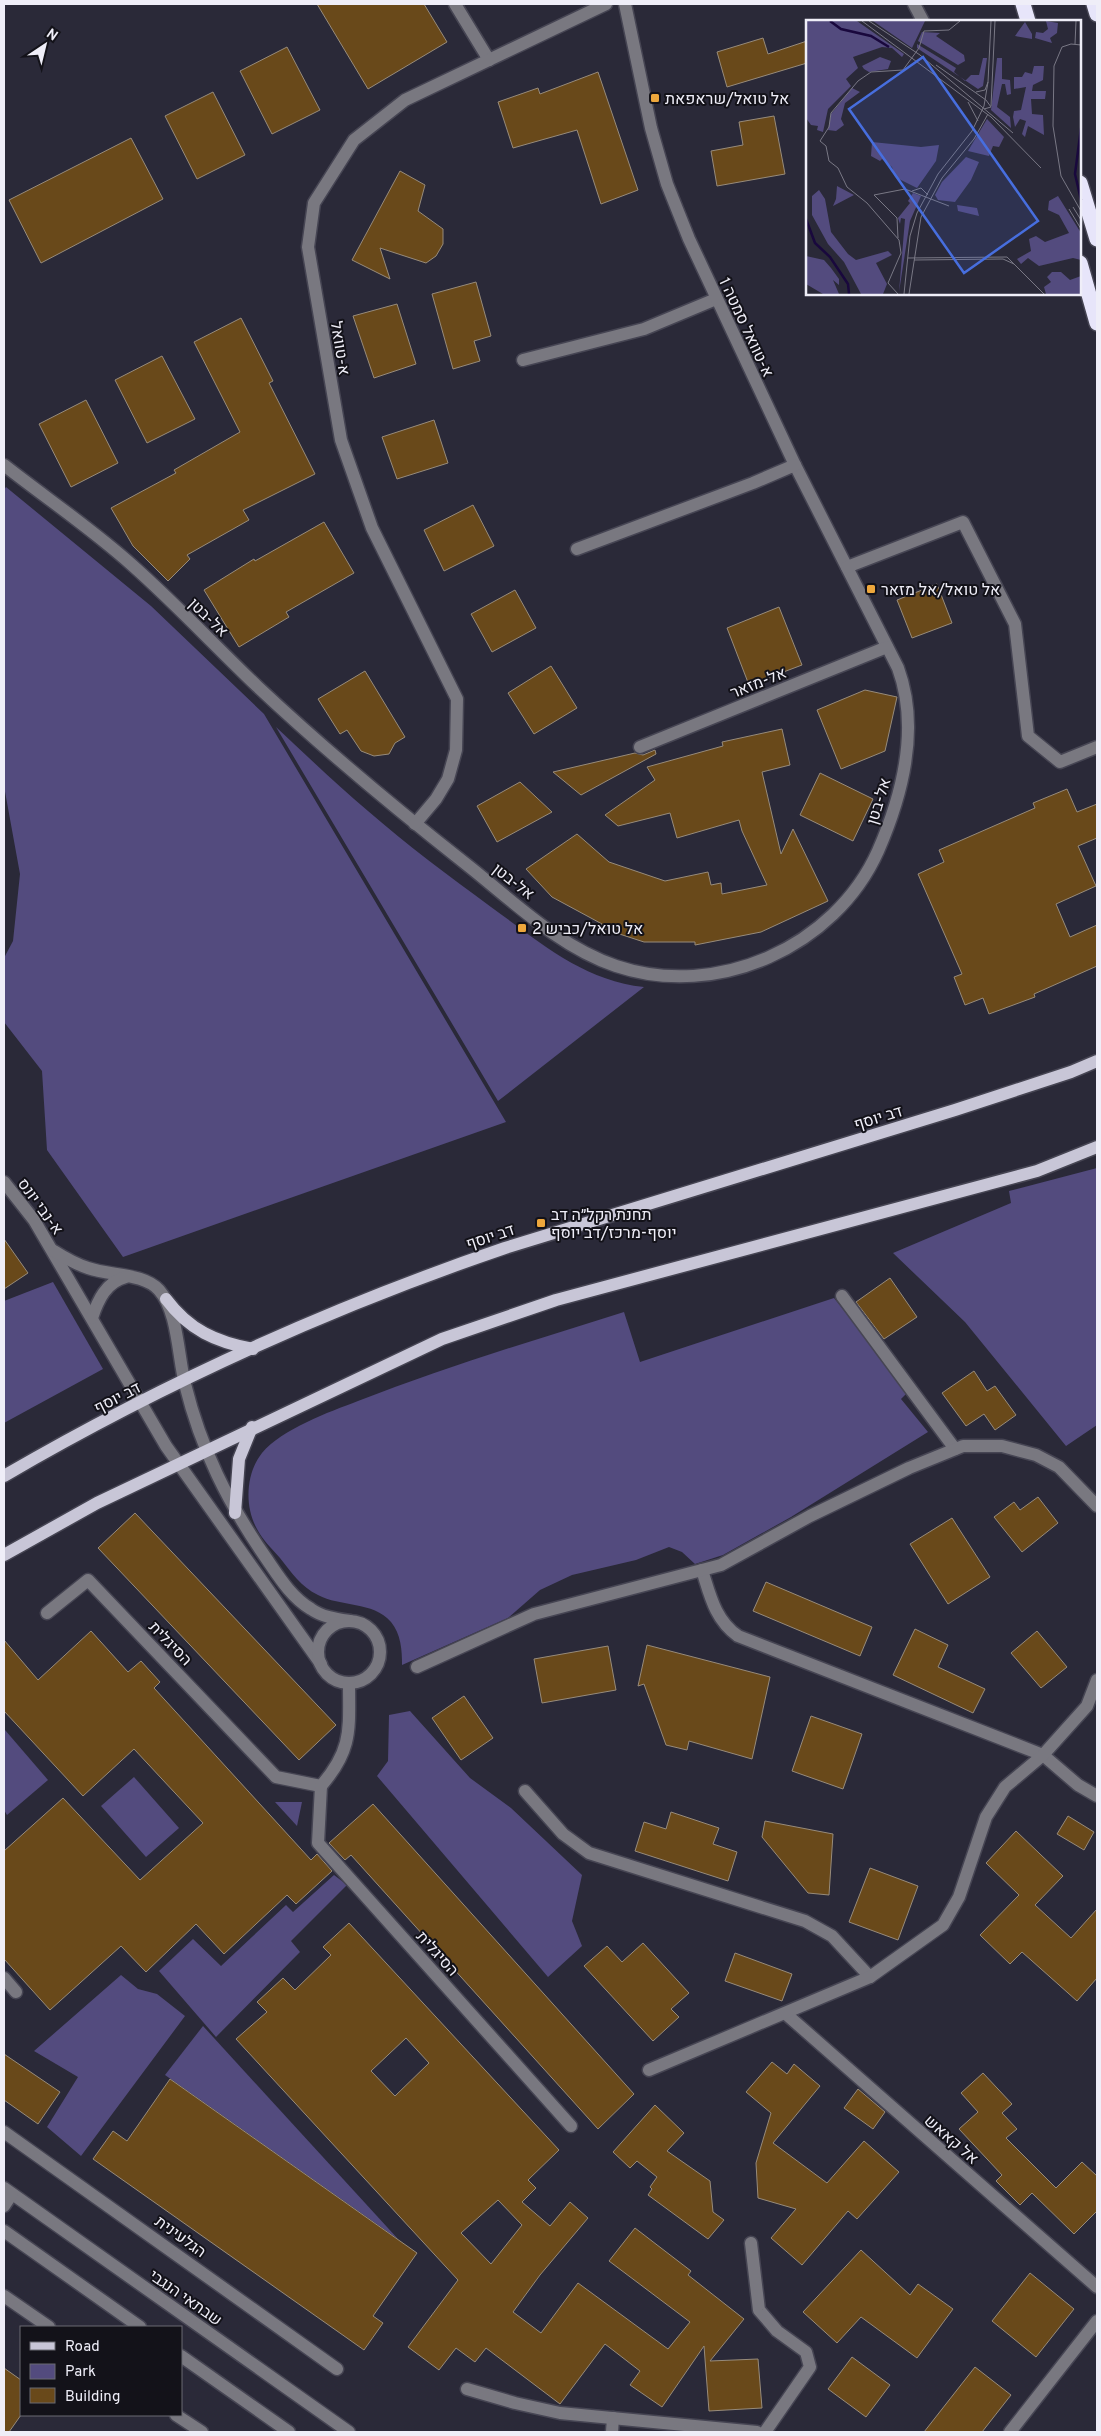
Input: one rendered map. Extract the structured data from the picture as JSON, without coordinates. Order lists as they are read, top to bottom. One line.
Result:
{"streets":{"main road":["דב יוסף"],"street":["א-טוואל סמטה 1","א-טוואל","אל-בטן","אל-מזאר","א-נבי יונס","הסיגלית","אל קאאש","הגלעינית","שבתאי הנגבי"]},"crossings":[["א-טוואל סמטה 1","אל-בטן"],["א-טוואל סמטה 1","אל-מזאר"],["א-טוואל","אל-בטן"],["אל-בטן","אל-מזאר"],["דב יוסף","א-נבי יונס"]],"places":{"transit":["אל טואל/שראפאת","אל טואל/אל מזאר","אל טואל/כביש 2","תחנת רקל״ה דב יוסף-מרכז/דב יוסף"]},"legend":["Road","Park","Building"],"north":"top right"}
